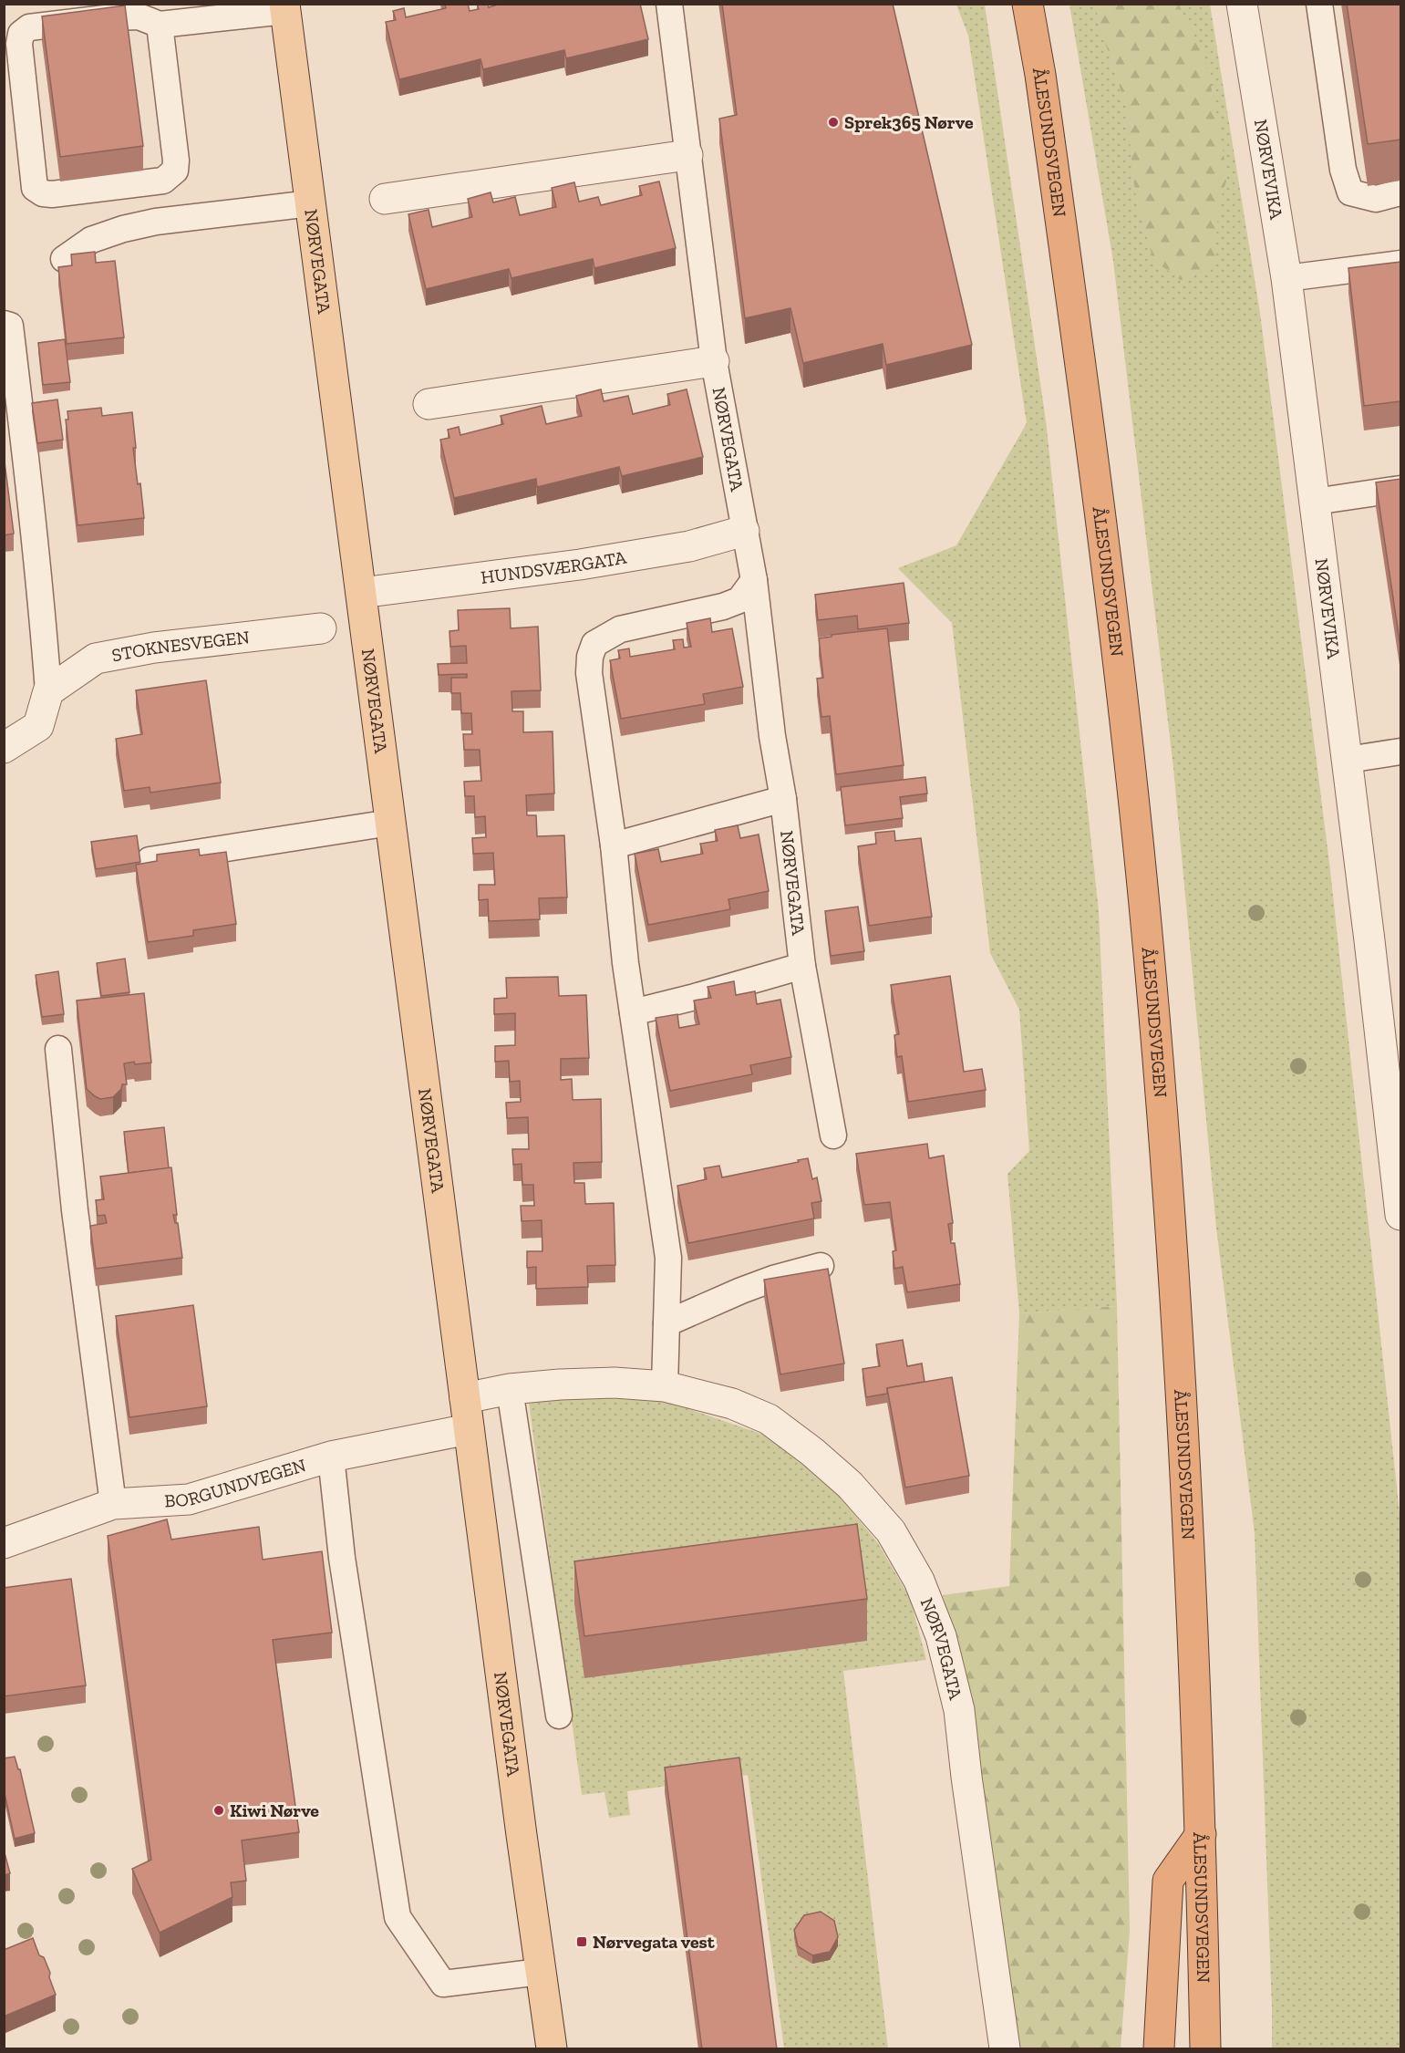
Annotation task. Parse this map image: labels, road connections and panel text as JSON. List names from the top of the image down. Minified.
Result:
{"streets":{"highway":["ÅLESUNDSVEGEN"],"main road":["NØRVEGATA"],"street":["NØRVEVIKA","HUNDSVÆRGATA","STOKNESVEGEN","BORGUNDVEGEN"]},"crossings":[["NØRVEGATA","HUNDSVÆRGATA"],["NØRVEGATA","BORGUNDVEGEN"]],"places":{"other":["Sprek365 Nørve","Kiwi Nørve"],"transit":["Nørvegata vest"]}}
